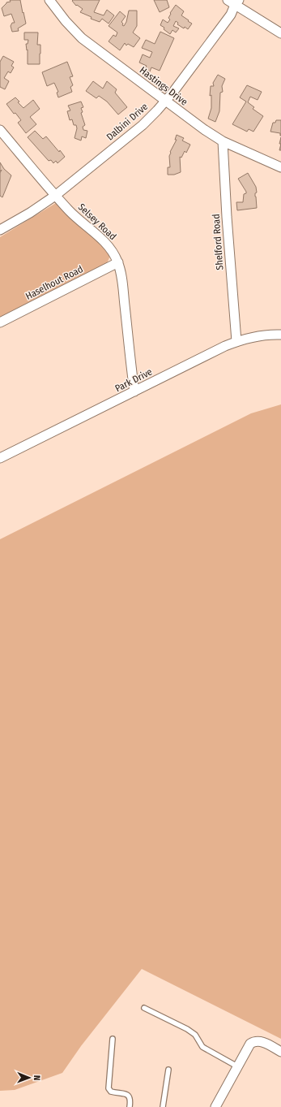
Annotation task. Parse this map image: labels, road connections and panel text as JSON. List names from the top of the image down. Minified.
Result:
{"streets":{"street":["Hastings Drive","Dalbini Drive","Selsey Road","Shelford Road","Haselhout Road","Park Drive"]},"crossings":[["Hastings Drive","Dalbini Drive"],["Hastings Drive","Shelford Road"],["Dalbini Drive","Selsey Road"],["Selsey Road","Haselhout Road"],["Selsey Road","Park Drive"],["Shelford Road","Park Drive"]],"north":"right"}
